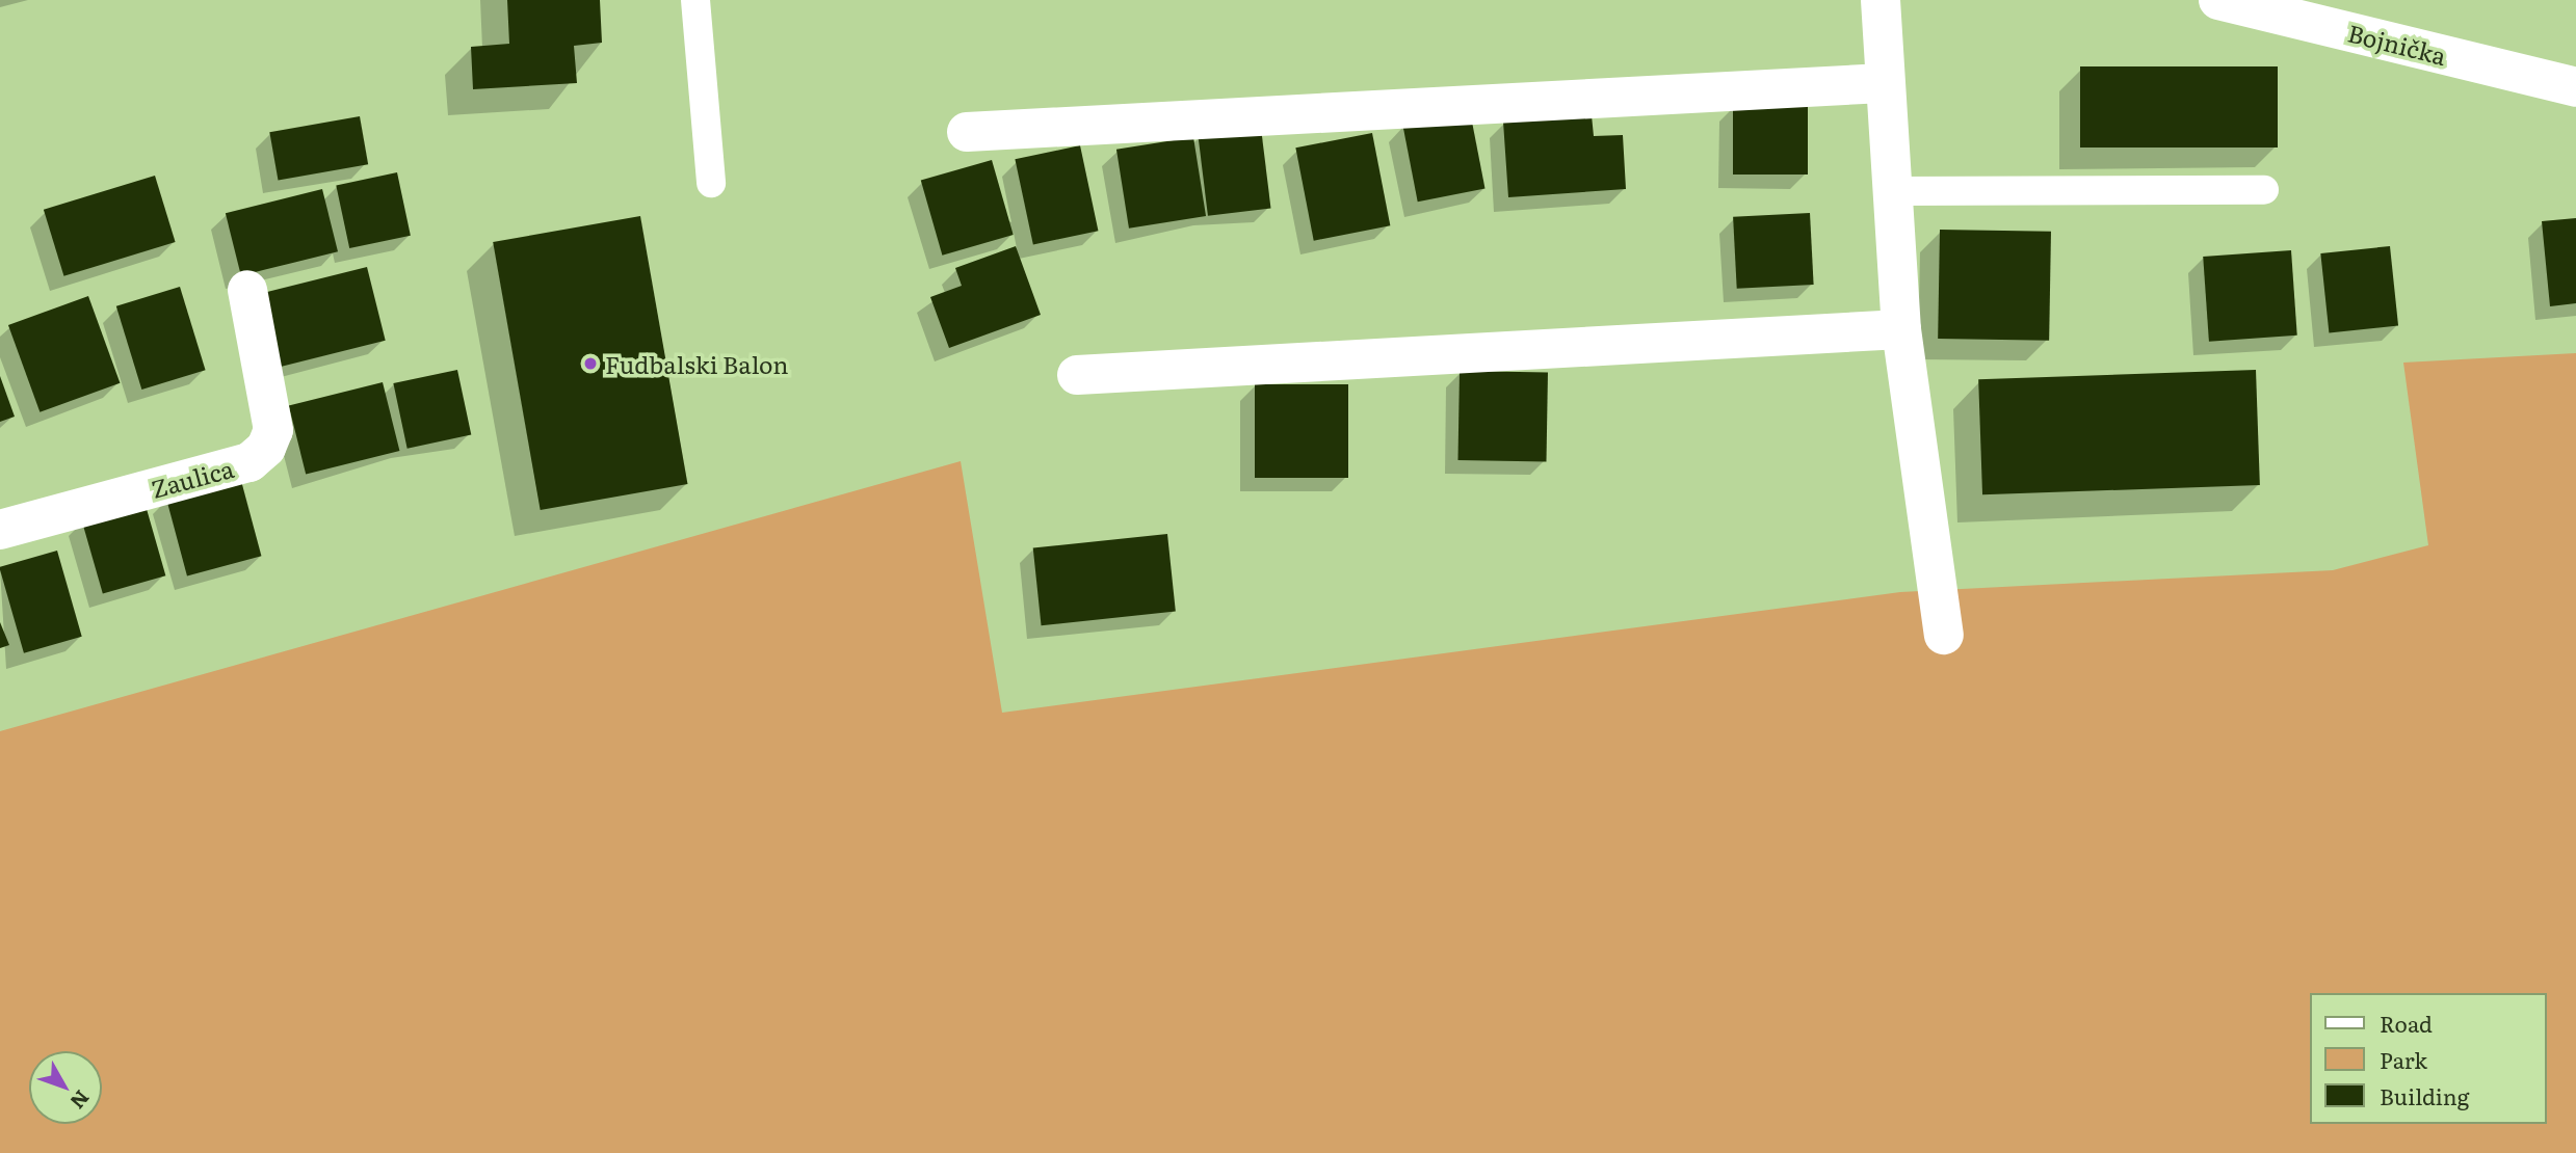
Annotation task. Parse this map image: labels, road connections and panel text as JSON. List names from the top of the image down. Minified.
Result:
{"streets":{"street":["Bojnička","Zaulica"]},"places":["Fudbalski Balon"],"legend":["Road","Park","Building"],"north":"bottom right"}
